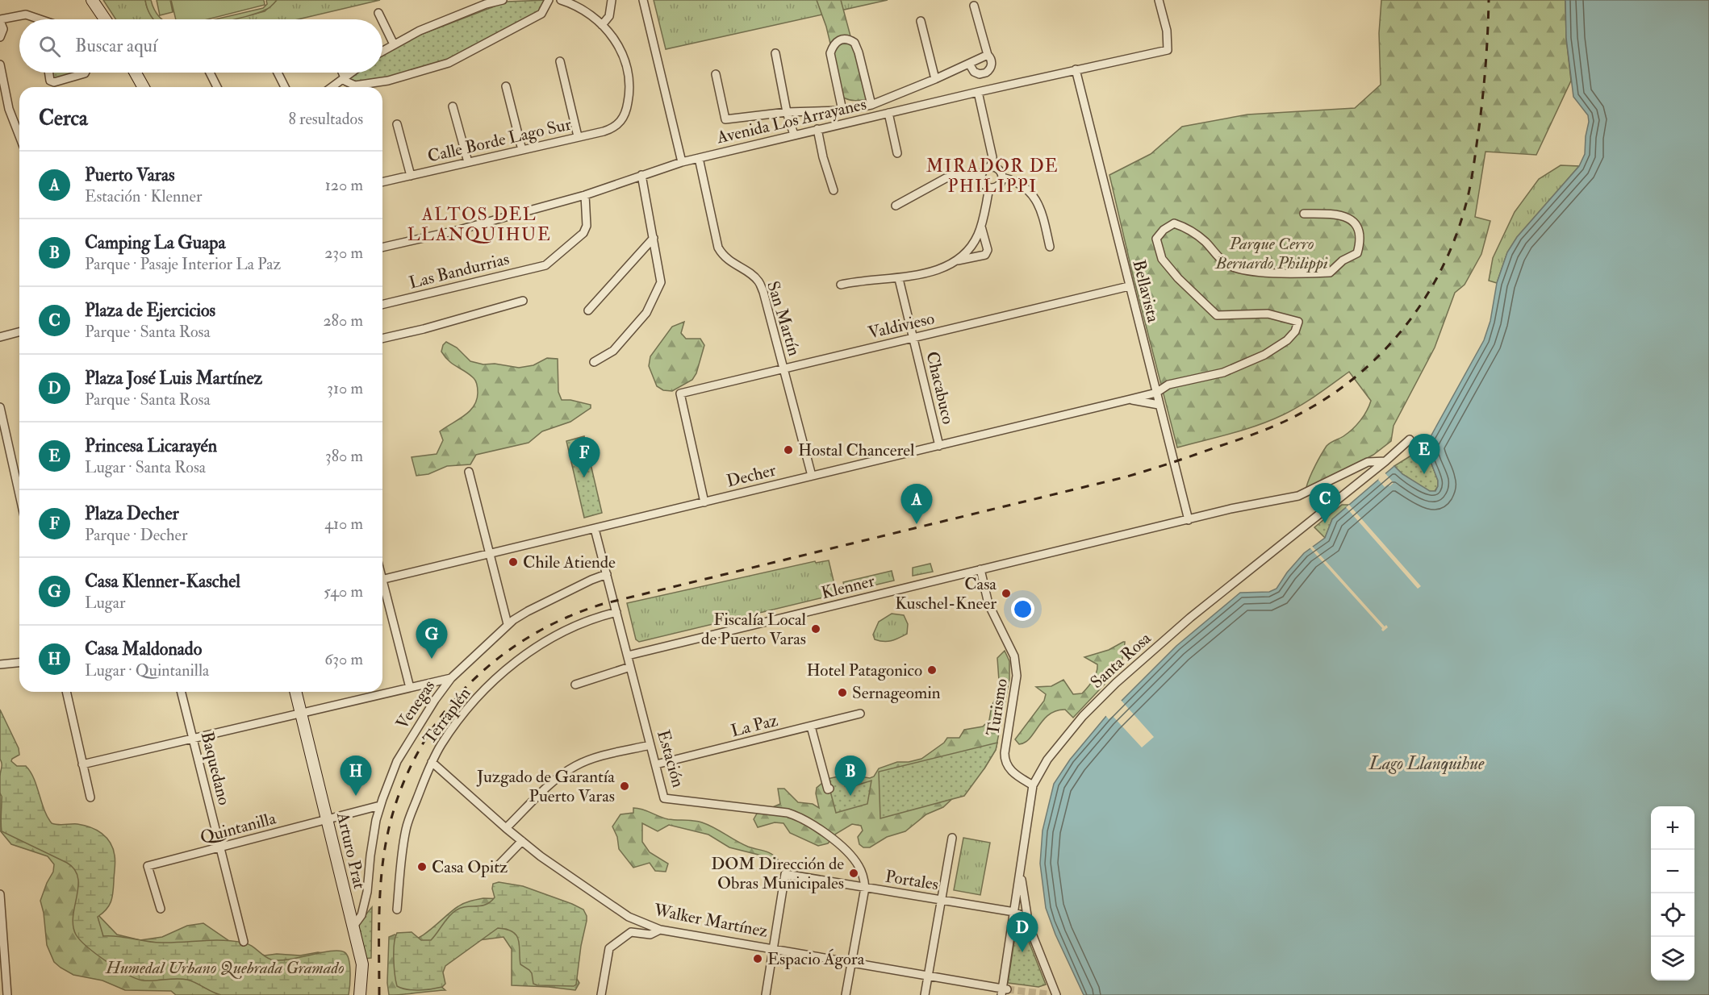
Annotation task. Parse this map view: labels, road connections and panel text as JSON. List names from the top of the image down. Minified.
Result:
{"streets":{"street":["Avenida Los Arrayanes","Calle Borde Lago Sur","Las Bandurrias","Bellavista","San Martín","Valdivieso","Chacabuco","Decher","Klenner","Santa Rosa","Venegas","Turismo","Terraplén","La Paz","Estación","Baquedano","Quintanilla","Arturo Prat","Portales","Walker Martínez"]},"crossings":[["Avenida Los Arrayanes","Las Bandurrias"],["Avenida Los Arrayanes","Bellavista"],["Avenida Los Arrayanes","San Martín"],["Bellavista","Valdivieso"],["Bellavista","Decher"],["Bellavista","Klenner"],["San Martín","Valdivieso"],["San Martín","Decher"],["Valdivieso","Chacabuco"],["Valdivieso","Decher"],["Chacabuco","Decher"],["Decher","Estación"],["Klenner","Santa Rosa"],["Klenner","Turismo"],["Klenner","Estación"],["Santa Rosa","Turismo"],["Santa Rosa","Portales"],["Santa Rosa","Walker Martínez"],["Venegas","Estación"],["Venegas","Quintanilla"],["Venegas","Arturo Prat"],["Terraplén","Estación"],["Terraplén","Walker Martínez"],["La Paz","Estación"],["Estación","Portales"],["Baquedano","Quintanilla"],["Quintanilla","Arturo Prat"],["Portales","Walker Martínez"]],"districts":["MIRADOR DE PHILIPPI","ALTOS DEL LLANQUIHUE"],"water":["Lago Llanquihue"],"parks":["Parque Cerro Bernardo Philippi","Humedal Urbano Quebrada Gramado"],"places":["Hostal Chancerel","Chile Atiende","Casa Kuschel-Kneer","Fiscalía Local de Puerto Varas","Hotel Patagonico","Sernageomin","Juzgado de Garantía Puerto Varas","Casa Opitz","DOM Dirección de Obras Municipales","Espacio Ágora"],"page":{"search":"Buscar aquí","heading":["Cerca","8 resultados"],"list":[{"mark":"A","name":"Puerto Varas","note":"Estación · Klenner","value":"120 m"},{"mark":"B","name":"Camping La Guapa","note":"Parque · Pasaje Interior La Paz","value":"230 m"},{"mark":"C","name":"Plaza de Ejercicios","note":"Parque · Santa Rosa","value":"280 m"},{"mark":"D","name":"Plaza José Luis Martínez","note":"Parque · Santa Rosa","value":"310 m"},{"mark":"E","name":"Princesa Licarayén","note":"Lugar · Santa Rosa","value":"380 m"},{"mark":"F","name":"Plaza Decher","note":"Parque · Decher","value":"410 m"},{"mark":"G","name":"Casa Klenner-Kaschel","note":"Lugar","value":"540 m"},{"mark":"H","name":"Casa Maldonado","note":"Lugar · Quintanilla","value":"630 m"}],"pins":["E","F","C","A","G","B","H","D"],"map_buttons":["+","−"]}}
